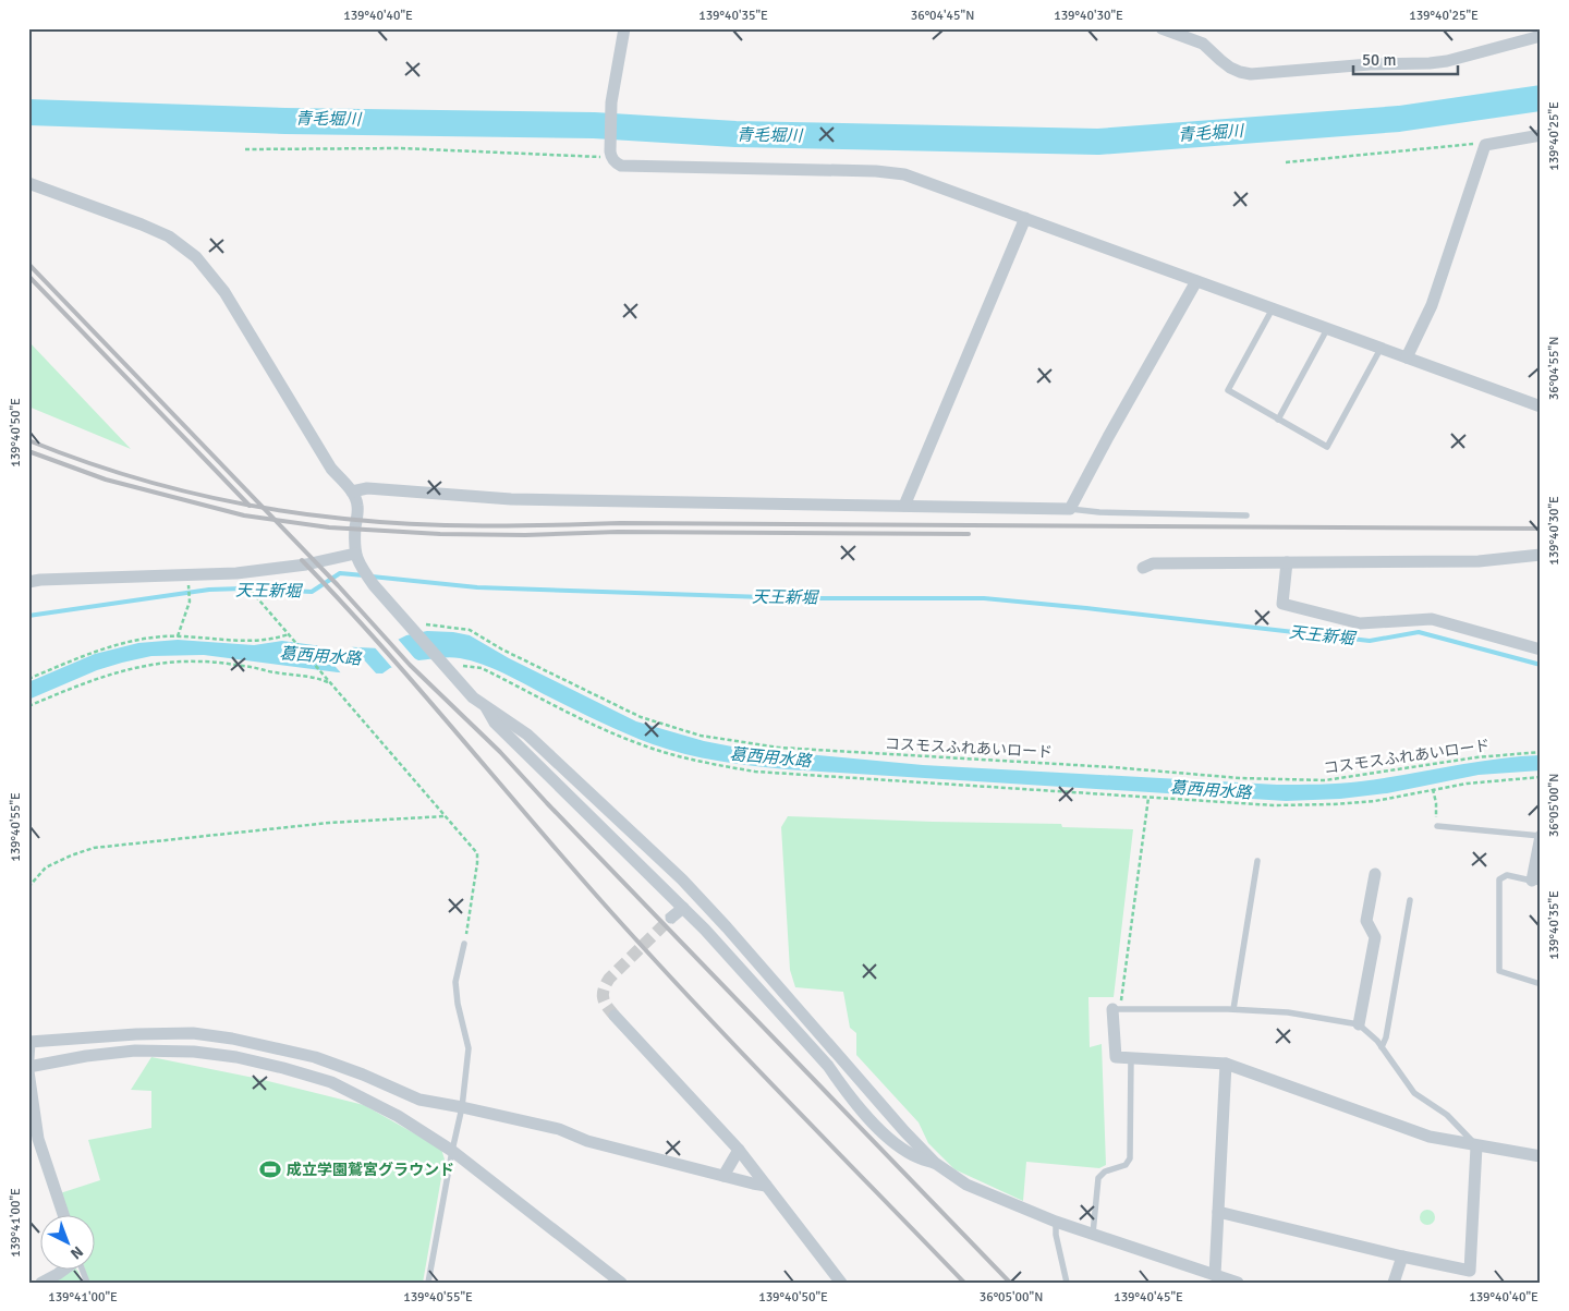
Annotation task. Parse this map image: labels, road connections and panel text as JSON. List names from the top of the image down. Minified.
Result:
{"streets":{"path":["コスモスふれあいロード"]},"water":["青毛堀川","天王新堀","葛西用水路"],"places":{"sports":["成立学園鷲宮グラウンド"]},"scale_bar":"50 m","north":"bottom right","coordinates":["139°40'40\"E","139°40'35\"E","36°04'45\"N","139°40'30\"E","139°40'25\"E","36°04'55\"N","139°40'50\"E","36°05'00\"N","139°40'55\"E","139°41'00\"E","139°40'45\"E"]}
